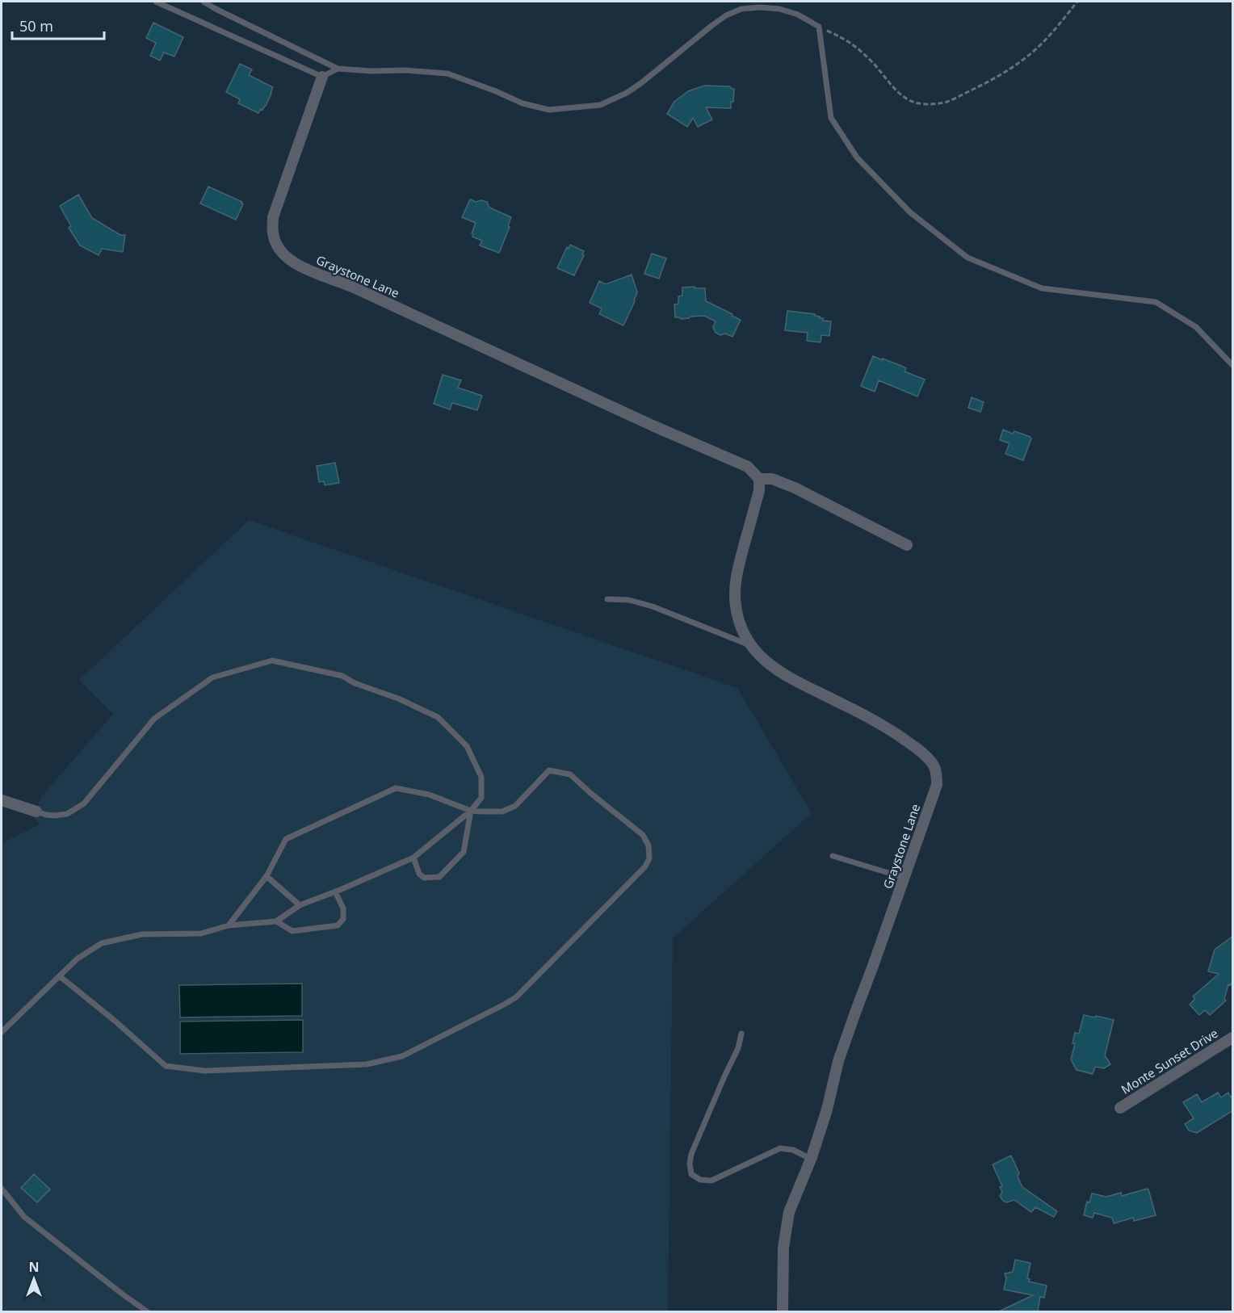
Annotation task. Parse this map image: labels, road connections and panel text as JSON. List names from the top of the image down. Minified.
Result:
{"streets":{"street":["Graystone Lane","Monte Sunset Drive"]},"scale_bar":"50 m","north":"top"}
